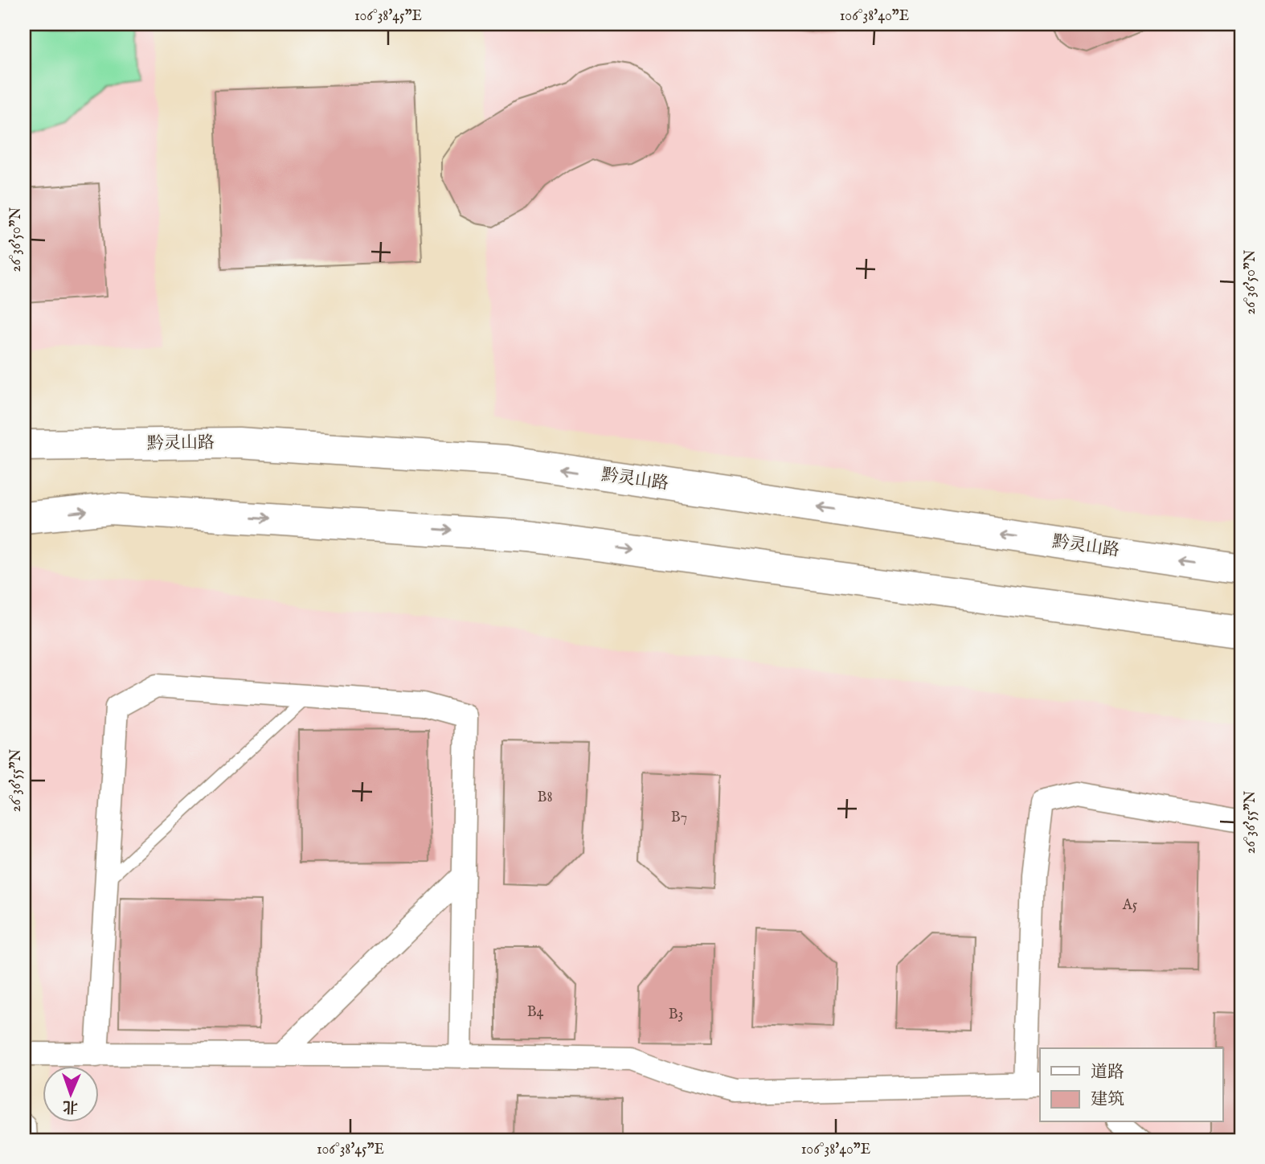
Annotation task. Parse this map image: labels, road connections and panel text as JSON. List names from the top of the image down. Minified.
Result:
{"streets":{"main road":["黔灵山路"]},"house_numbers":["B8","B7","A5","B4","B3"],"legend":["道路","建筑"],"north":"bottom","coordinates":["106°38'45\"E","106°38'40\"E","26°36'50\"N","26°36'55\"N"]}
